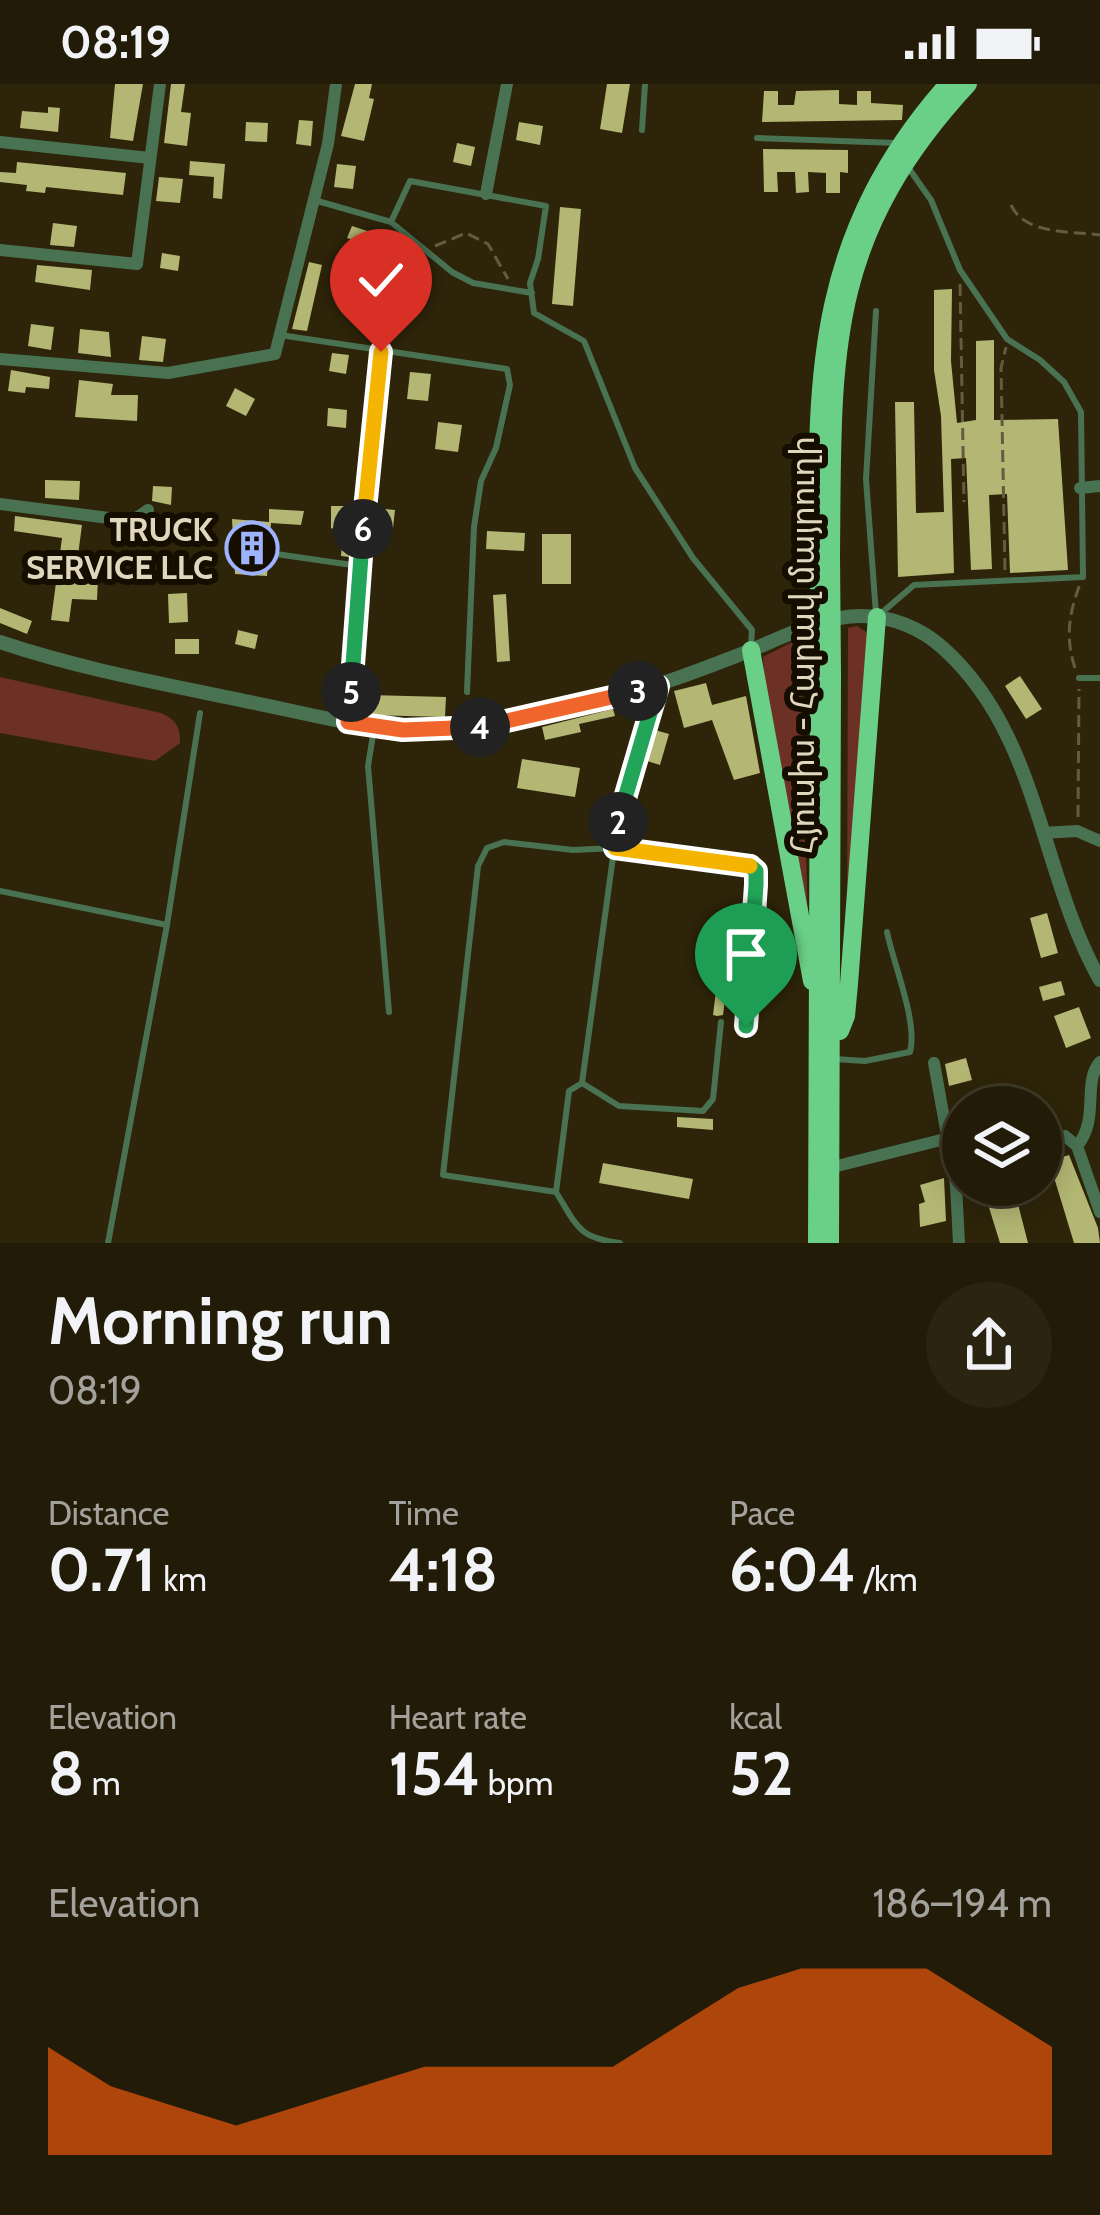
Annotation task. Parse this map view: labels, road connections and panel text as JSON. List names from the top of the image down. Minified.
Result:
{"streets":{"highway":["Հյուսիս - Հարավ մայրուղի"]},"places":{"building":["TRUCK SERVICE LLC"]},"page":{"status":"08:19","pins":["6","3","5","4","2"],"heading":["Morning run","08:19"],"stats":[["Distance","0.71 km"],["Time","4:18"],["Pace","6:04 /km"],["Elevation","8 m"],["Heart rate","154 bpm"],["kcal","52"]],"chart":["Elevation","186–194 m"]}}
